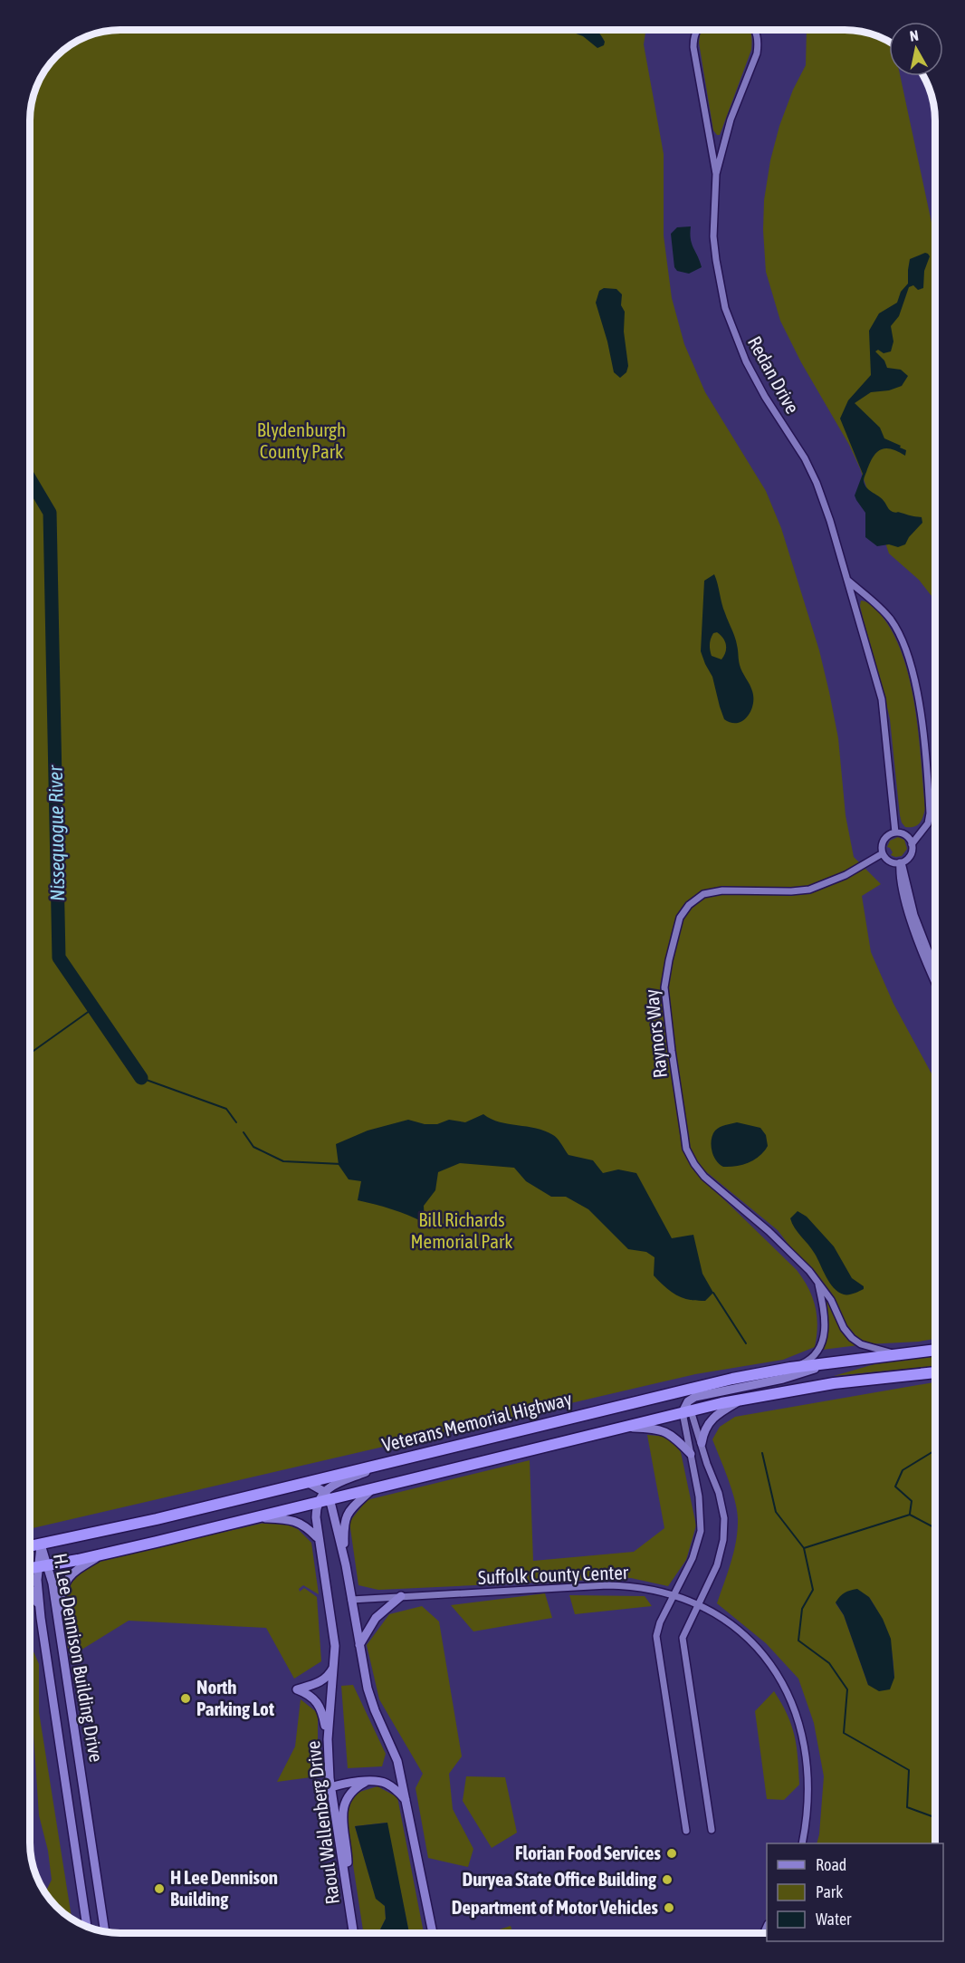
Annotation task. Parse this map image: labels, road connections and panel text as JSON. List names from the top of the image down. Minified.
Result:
{"streets":{"highway":["Veterans Memorial Highway"],"street":["Redan Drive","Raynors Way","Suffolk County Center","H. Lee Dennison Building Drive","Raoul Wallenberg Drive"]},"crossings":[["Redan Drive","Raynors Way"],["Raynors Way","Veterans Memorial Highway"],["Veterans Memorial Highway","H. Lee Dennison Building Drive"],["Veterans Memorial Highway","Raoul Wallenberg Drive"]],"water":["Nissequogue River"],"parks":["Blydenburgh County Park","Bill Richards Memorial Park"],"places":["North Parking Lot","Florian Food Services","Duryea State Office Building","H Lee Dennison Building","Department of Motor Vehicles"],"legend":["Road","Park","Water"],"north":"top"}
